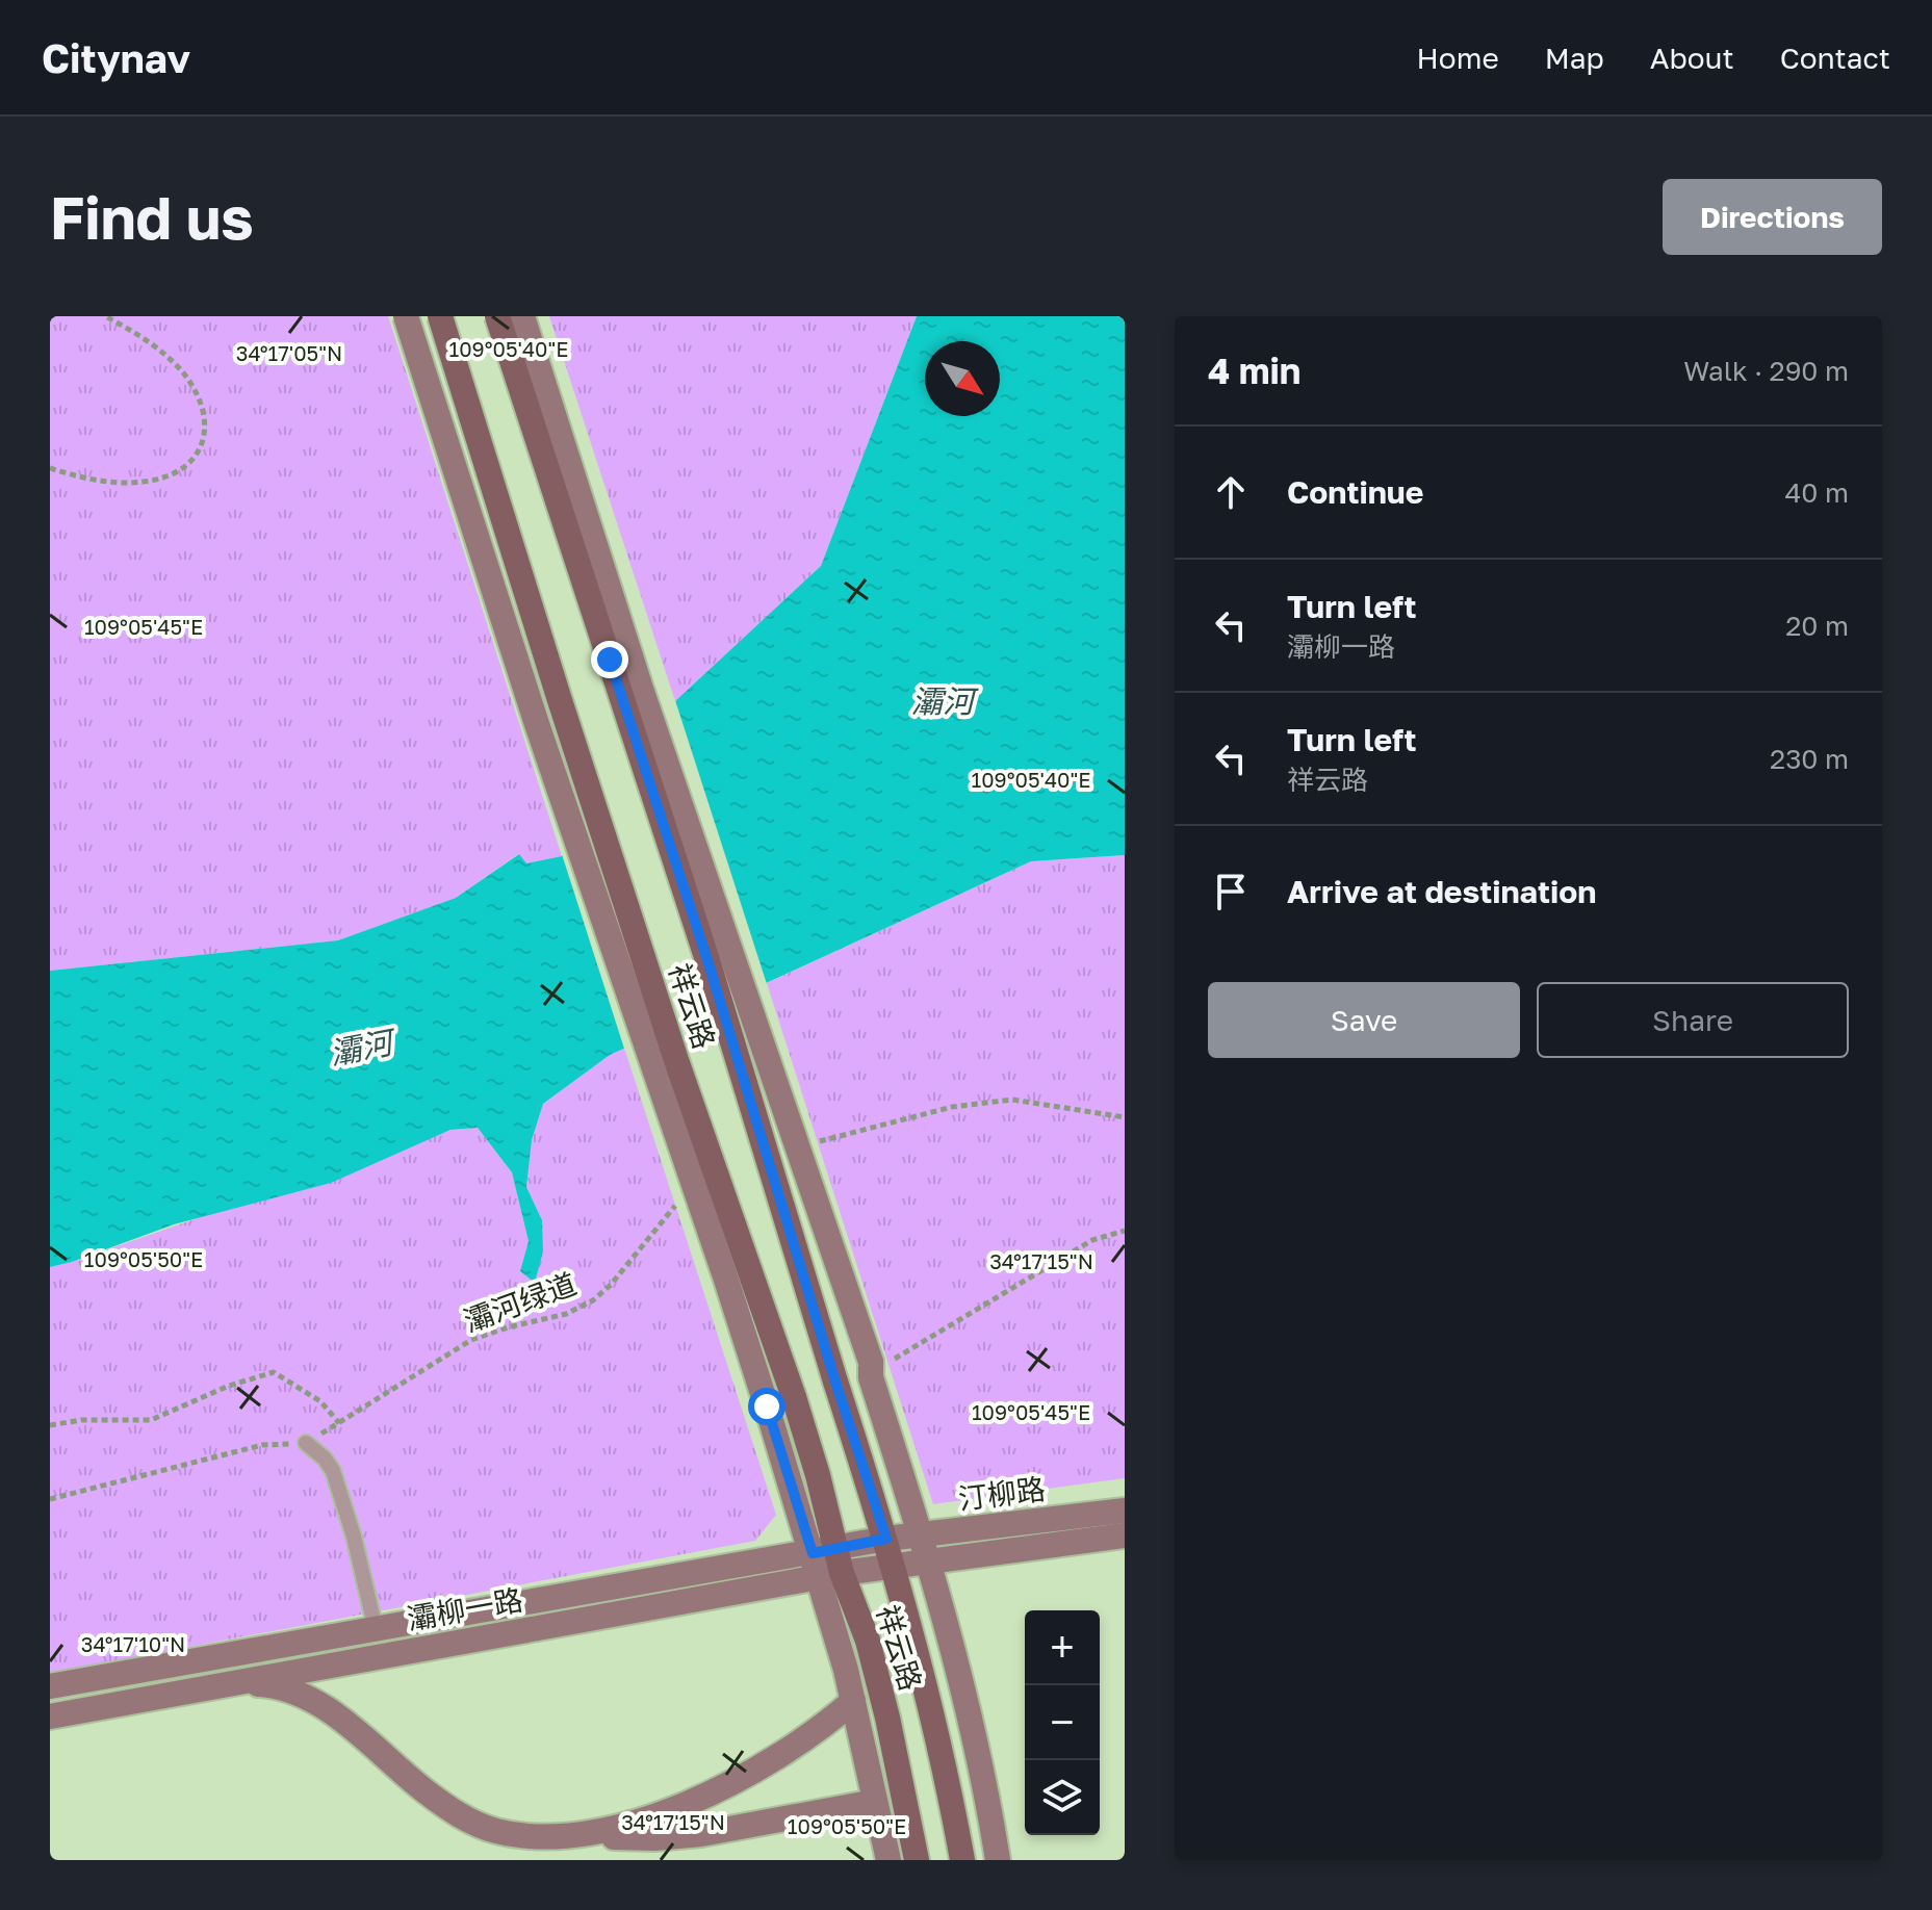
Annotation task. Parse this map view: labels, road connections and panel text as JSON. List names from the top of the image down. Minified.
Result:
{"streets":{"main road":["祥云路"],"street":["汀柳路","灞柳一路"],"path":["灞河绿道"]},"crossings":[["祥云路","汀柳路"],["祥云路","灞柳一路"],["汀柳路","灞柳一路"]],"water":["灞河"],"north":"bottom right","page":{"header":"Citynav","nav":["Home","Map","About","Contact"],"buttons":["Directions",["Save","Share"]],"title":"Find us","heading":["4 min","Walk · 290 m"],"list":[["Continue","40 m"],["Turn left","灞柳一路","20 m"],["Turn left","祥云路","230 m"],"Arrive at destination"],"map_buttons":["+","−"]},"coordinates":["109°05'40\"E","34°17'05\"N","109°05'45\"E","109°05'50\"E","34°17'15\"N","34°17'10\"N"]}
